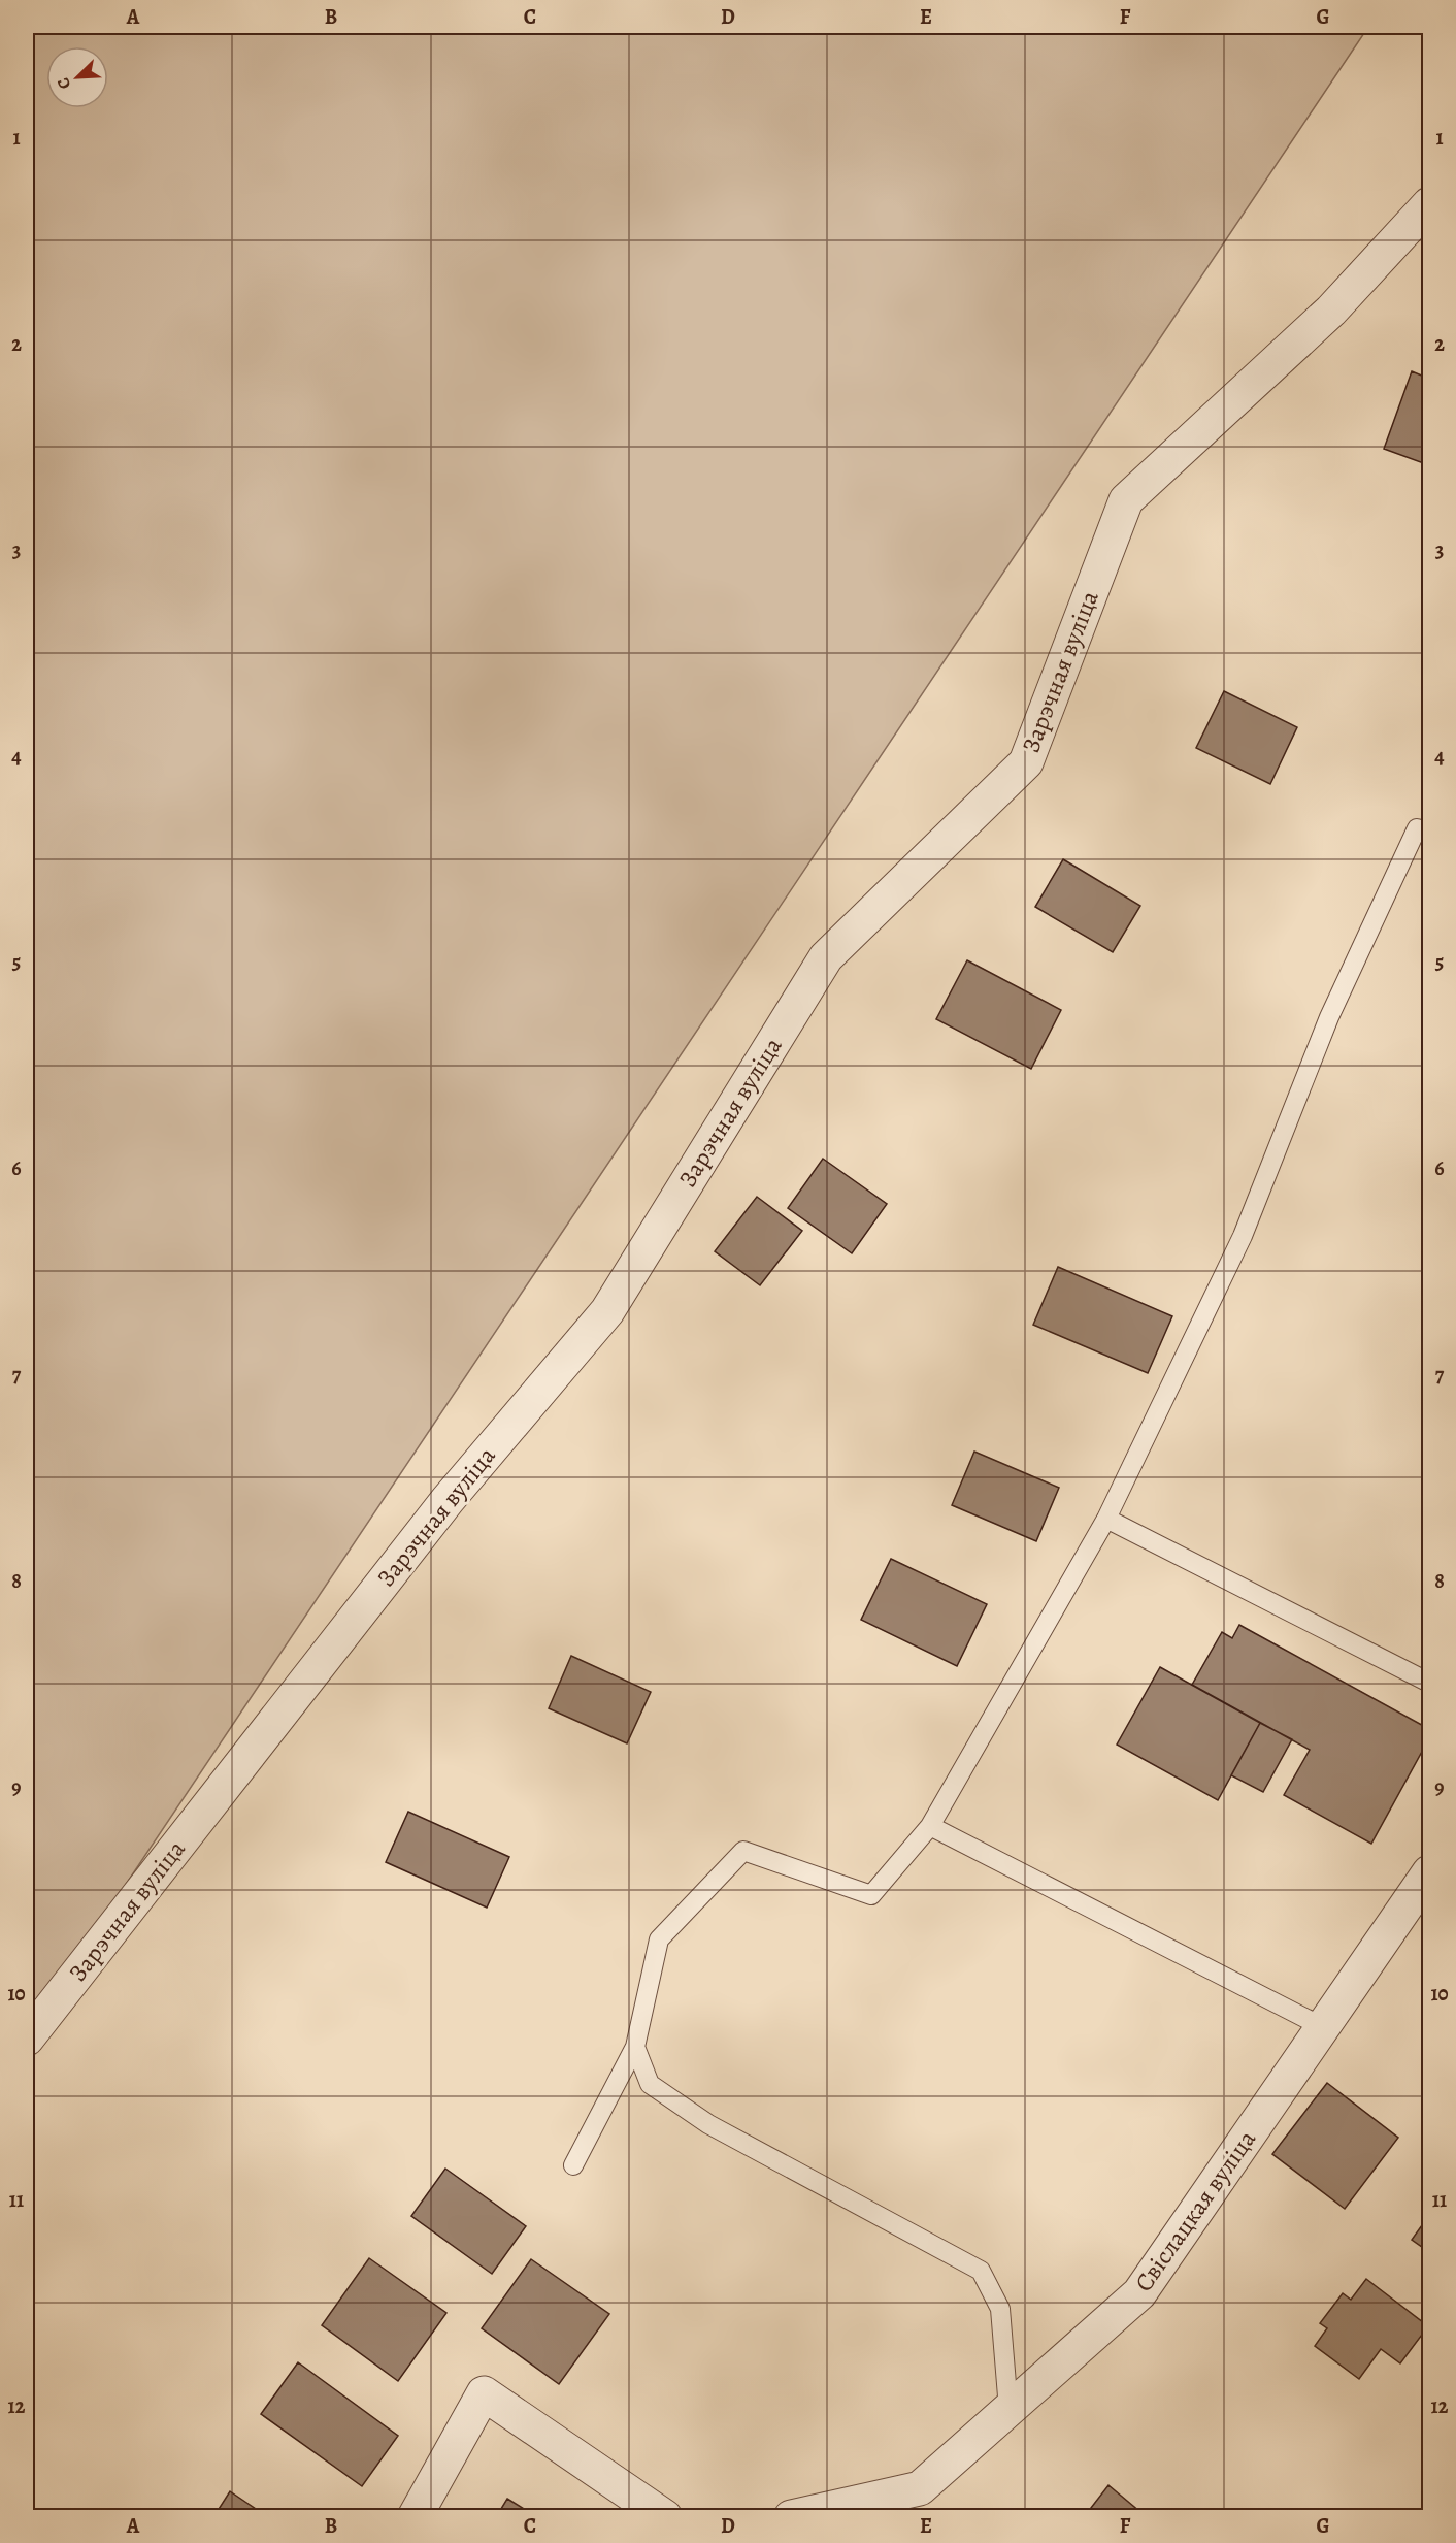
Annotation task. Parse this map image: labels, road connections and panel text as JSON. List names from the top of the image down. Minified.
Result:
{"streets":{"street":["Зарэчная вуліца","Свіслацкая вуліца"]},"north":"bottom left","grid":{"columns":["A","B","C","D","E","F","G"],"rows":["1","2","3","4","5","6","7","8","9","10","11","12"]}}
